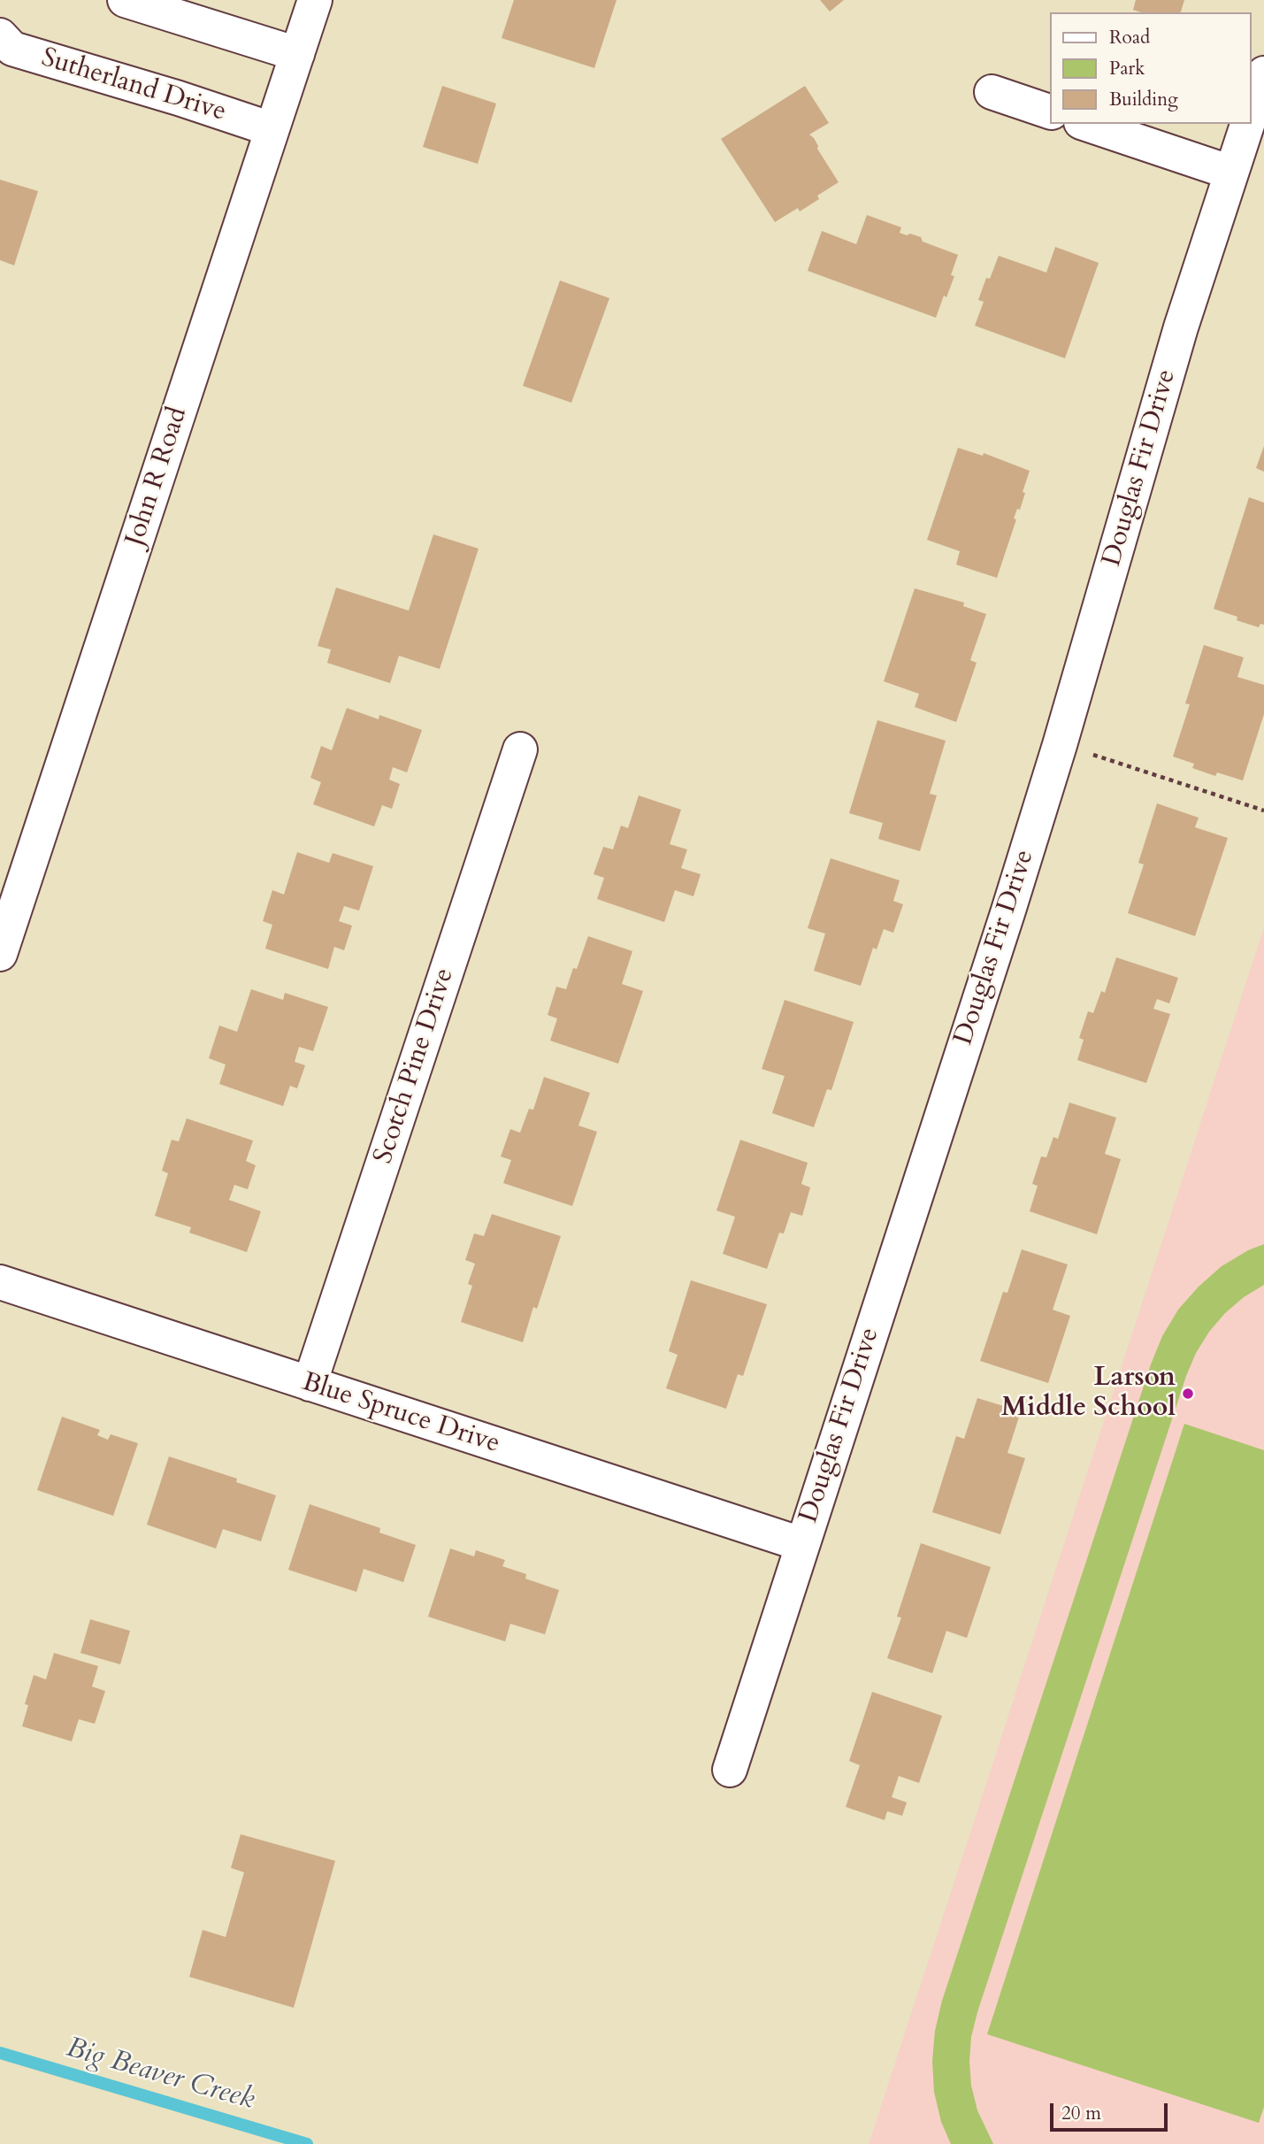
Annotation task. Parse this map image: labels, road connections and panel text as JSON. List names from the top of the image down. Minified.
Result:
{"streets":{"street":["Sutherland Drive","Douglas Fir Drive","John R Road","Scotch Pine Drive","Blue Spruce Drive"]},"crossings":[["Sutherland Drive","John R Road"],["Douglas Fir Drive","Blue Spruce Drive"],["Scotch Pine Drive","Blue Spruce Drive"]],"water":["Big Beaver Creek"],"places":["Larson Middle School"],"legend":["Road","Park","Building"],"scale_bar":"20 m"}
